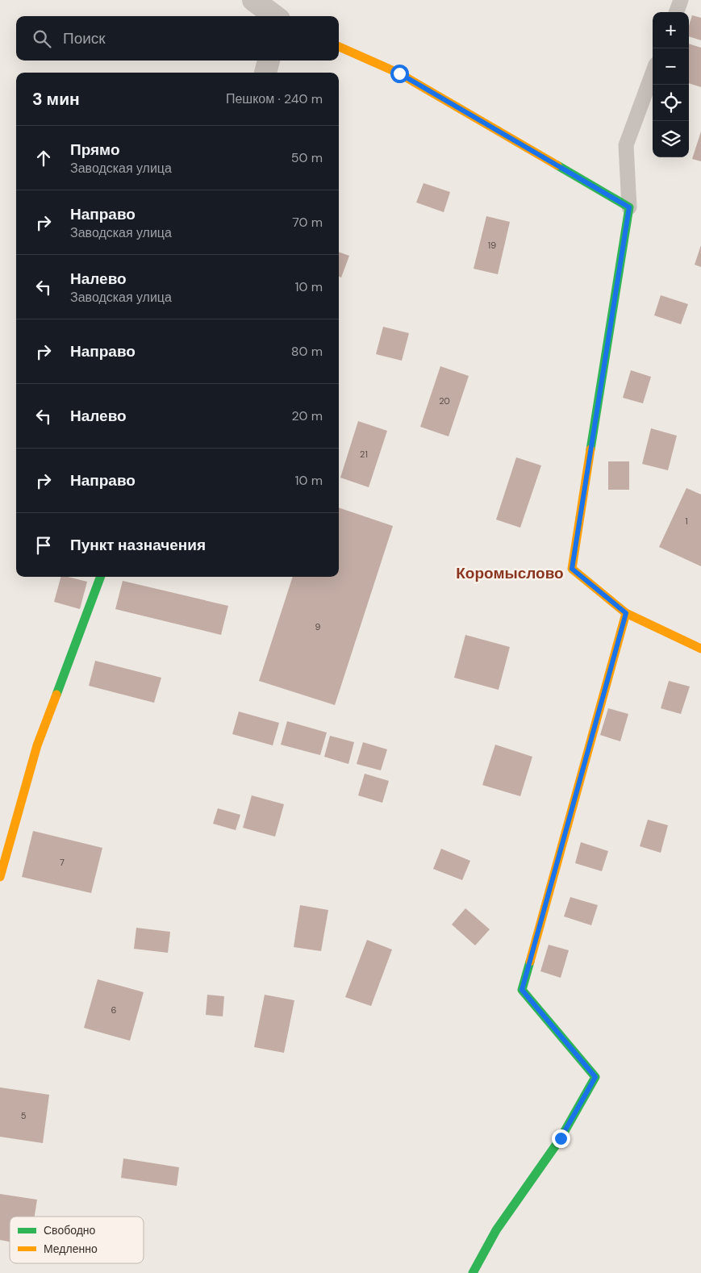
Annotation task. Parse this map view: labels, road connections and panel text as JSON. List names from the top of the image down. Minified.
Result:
{"districts":["Коромыслово"],"house_numbers":["19","20","21","1","9","7","6","5"],"legend":["Свободно","Медленно"],"page":{"map_buttons":["+","−"],"search":"Поиск","heading":["3 мин","Пешком · 240 m"],"list":[["Прямо","Заводская улица","50 m"],["Направо","Заводская улица","70 m"],["Налево","Заводская улица","10 m"],["Направо","80 m"],["Налево","20 m"],["Направо","10 m"],"Пункт назначения"]}}
